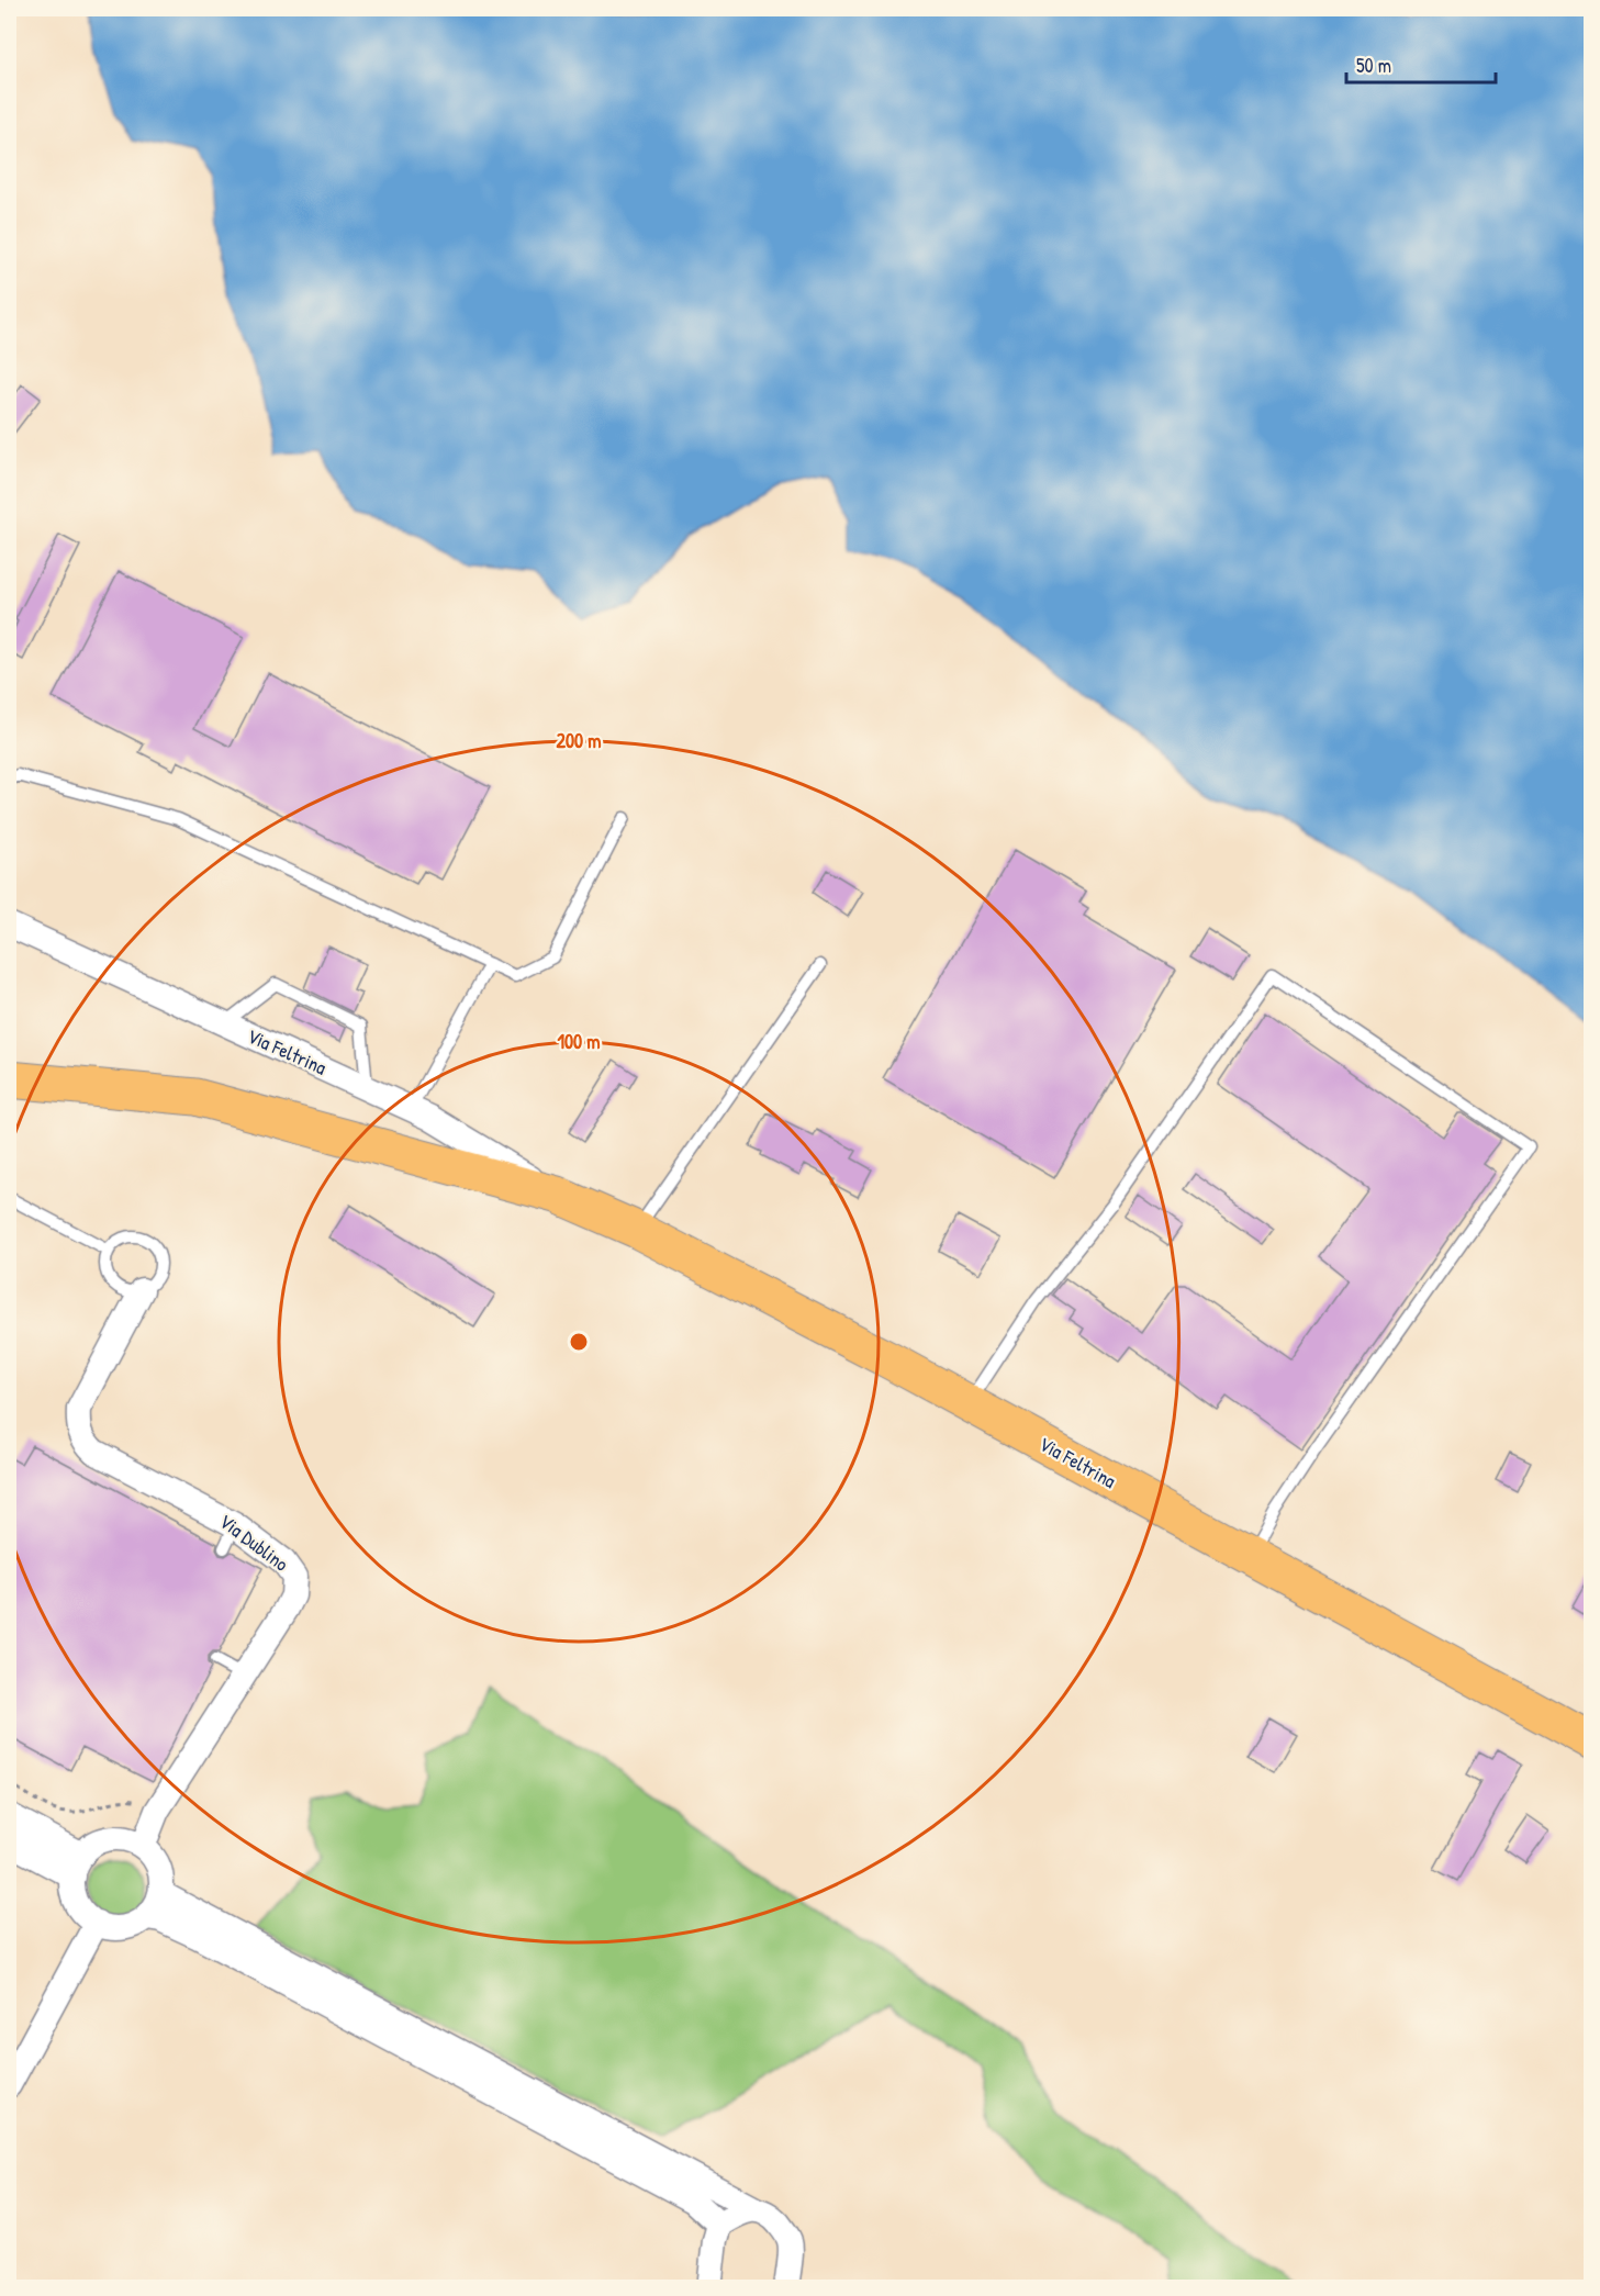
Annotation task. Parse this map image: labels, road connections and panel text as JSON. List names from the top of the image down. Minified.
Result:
{"streets":{"main road":["Via Feltrina"],"street":["Via Dublino"]},"scale_bar":"50 m","rings":["200 m","100 m"]}
